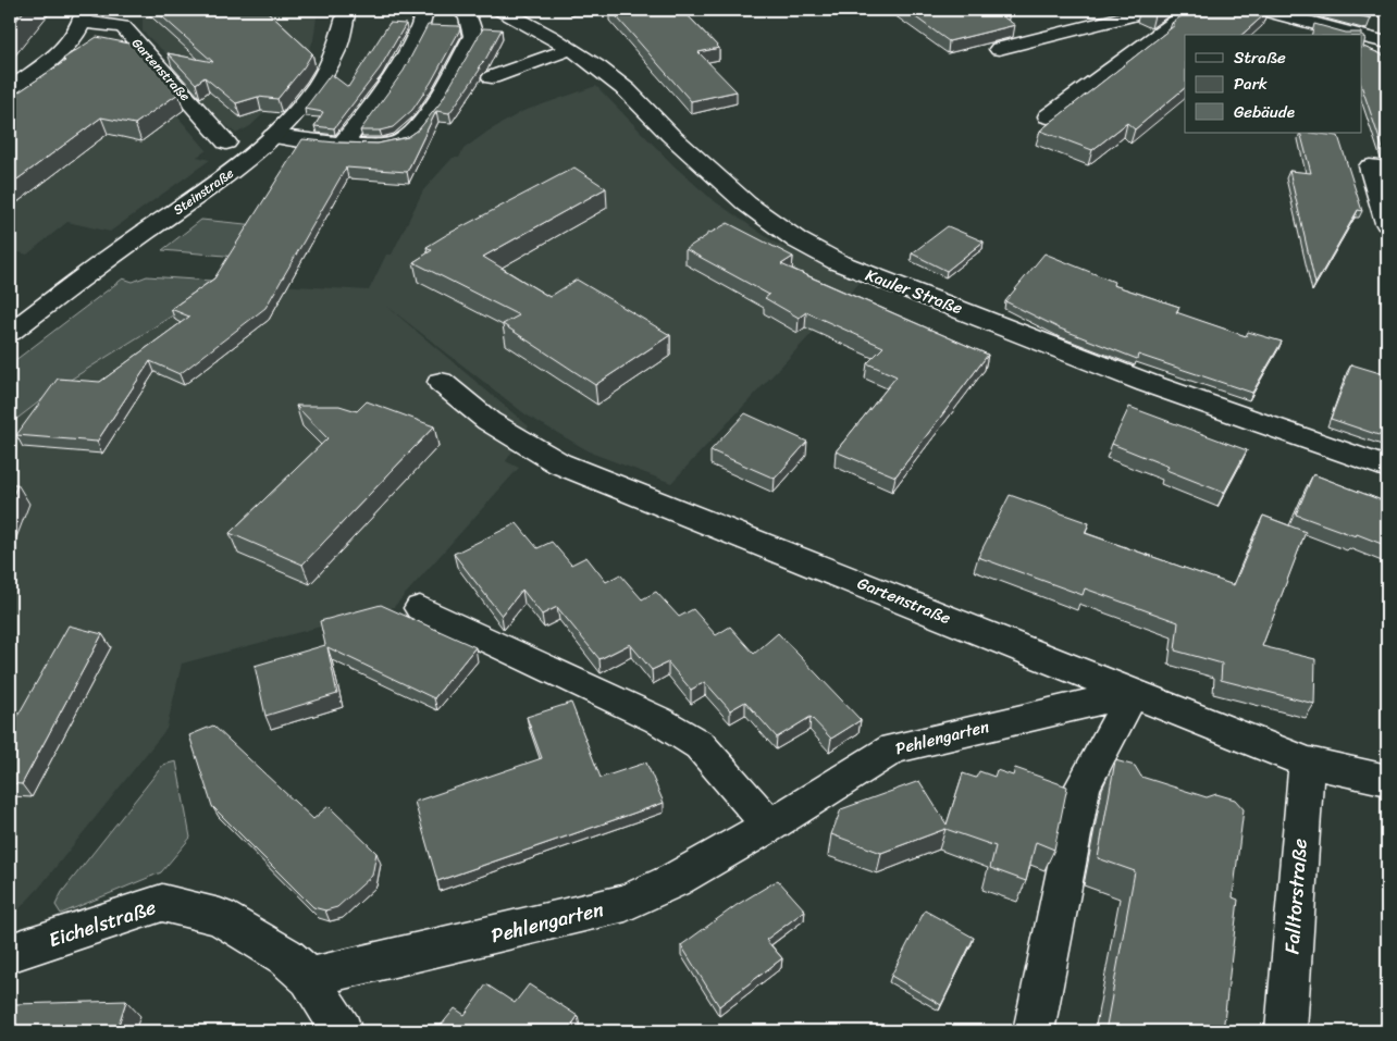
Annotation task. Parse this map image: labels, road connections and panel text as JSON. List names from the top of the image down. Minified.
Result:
{"streets":{"street":["Gartenstraße","Steinstraße","Kauler Straße","Pehlengarten","Falltorstraße","Eichelstraße"]},"crossings":[["Gartenstraße","Pehlengarten"],["Gartenstraße","Falltorstraße"],["Pehlengarten","Eichelstraße"]],"legend":["Straße","Park","Gebäude"]}
